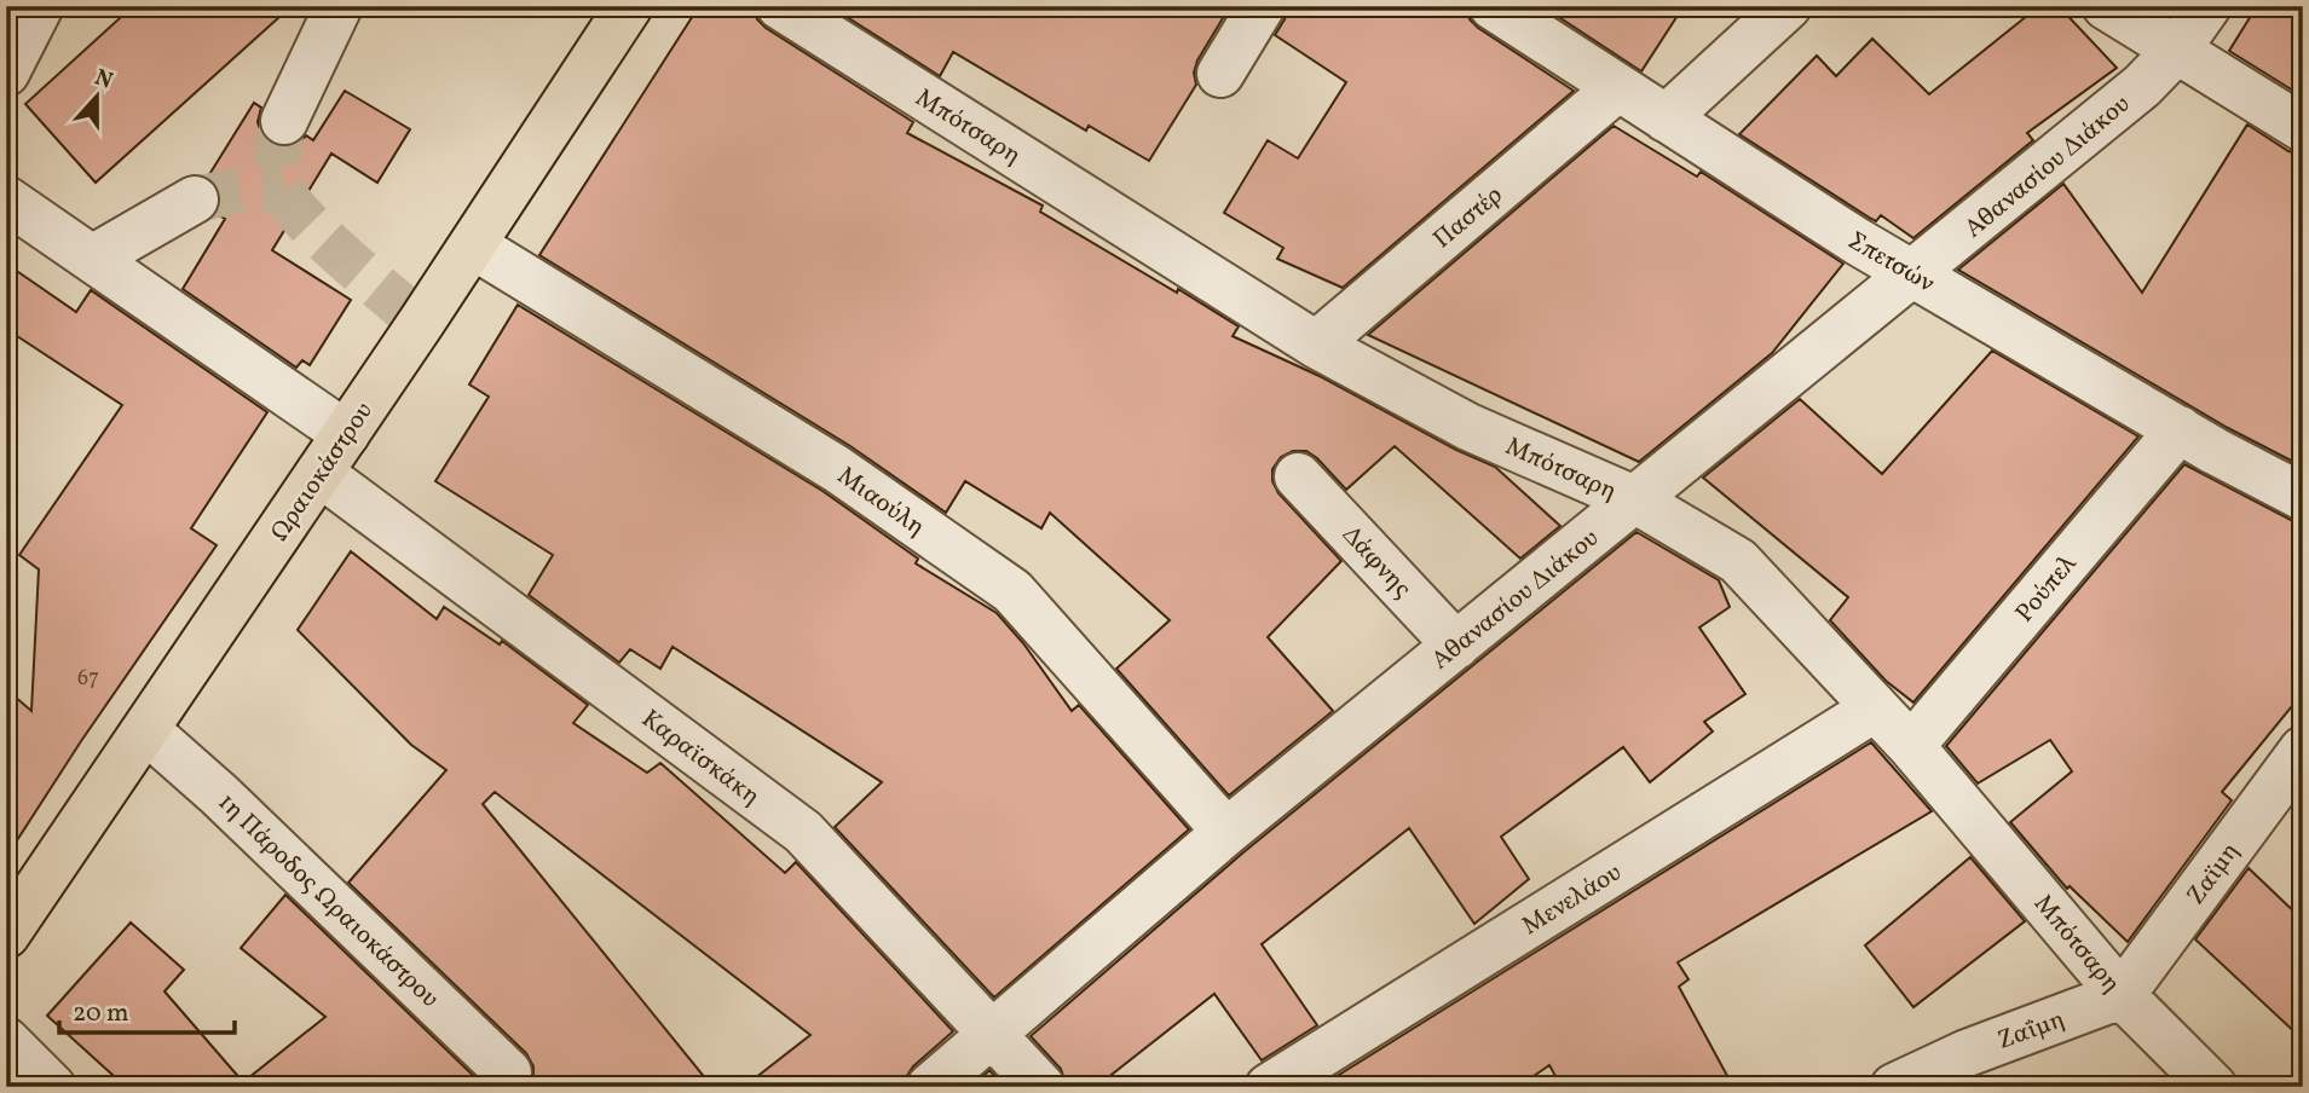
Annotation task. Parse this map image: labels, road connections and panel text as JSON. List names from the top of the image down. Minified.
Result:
{"streets":{"main road":["Ωραιοκάστρου"],"street":["Μπότσαρη","Αθανασίου Διάκου","Παστέρ","Σπετσών","Μιαούλη","Δάφνης","Ρούπελ","Καραϊσκάκη","Ζαϊμη","Μενελάου","1η Πάροδος Ωραιοκάστρου","Ζαΐμη"]},"crossings":[["Μπότσαρη","Αθανασίου Διάκου"],["Μπότσαρη","Παστέρ"],["Μπότσαρη","Ρούπελ"],["Μπότσαρη","Ζαϊμη"],["Μπότσαρη","Μενελάου"],["Μπότσαρη","Ζαΐμη"],["Αθανασίου Διάκου","Σπετσών"],["Αθανασίου Διάκου","Μιαούλη"],["Αθανασίου Διάκου","Δάφνης"],["Αθανασίου Διάκου","Καραϊσκάκη"],["Παστέρ","Σπετσών"],["Σπετσών","Ρούπελ"],["Ωραιοκάστρου","Μιαούλη"],["Ωραιοκάστρου","Καραϊσκάκη"],["Ωραιοκάστρου","1η Πάροδος Ωραιοκάστρου"],["Ζαϊμη","Ζαΐμη"]],"house_numbers":["67"],"scale_bar":"20 m","north":"top"}
